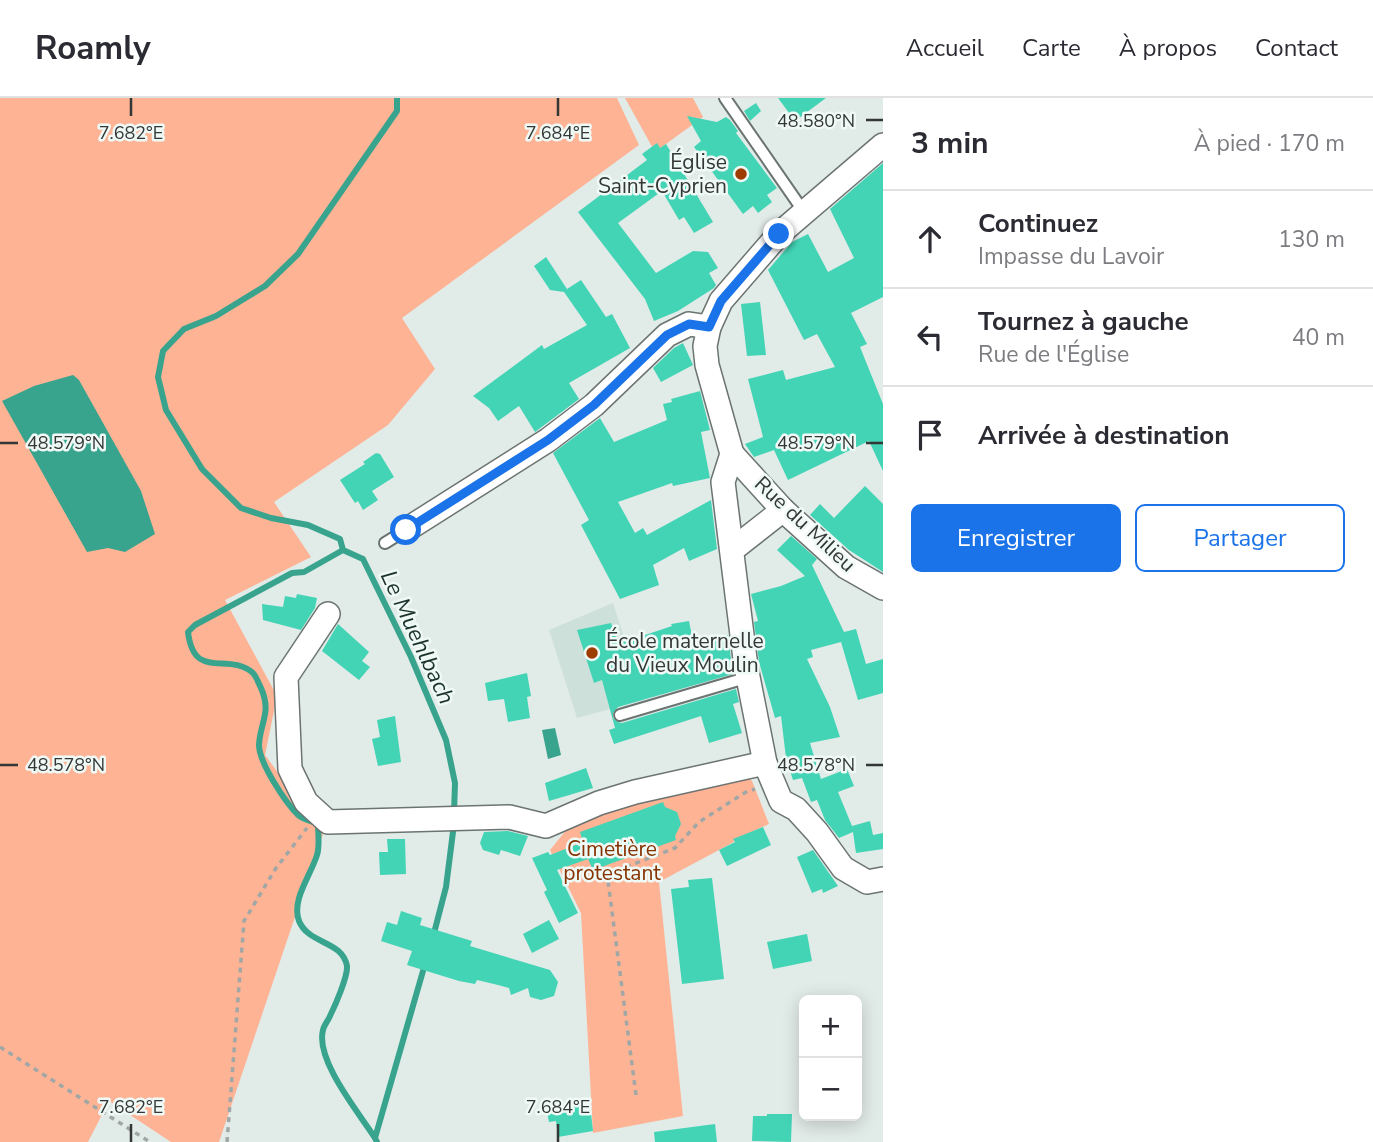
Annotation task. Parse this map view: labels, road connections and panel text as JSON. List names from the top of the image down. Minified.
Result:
{"streets":{"street":["Rue du Milieu"]},"water":["Le Muehlbach"],"parks":["Cimetière protestant"],"places":["Église Saint-Cyprien","École maternelle du Vieux Moulin"],"page":{"header":"Roamly","nav":["Accueil","Carte","À propos","Contact"],"heading":["3 min","À pied · 170 m"],"list":[["Continuez","Impasse du Lavoir","130 m"],["Tournez à gauche","Rue de l'Église","40 m"],"Arrivée à destination"],"buttons":["Enregistrer","Partager"],"map_buttons":["+","−"]},"coordinates":["48.580°N","7.682°E","7.684°E","48.579°N","48.578°N"]}
